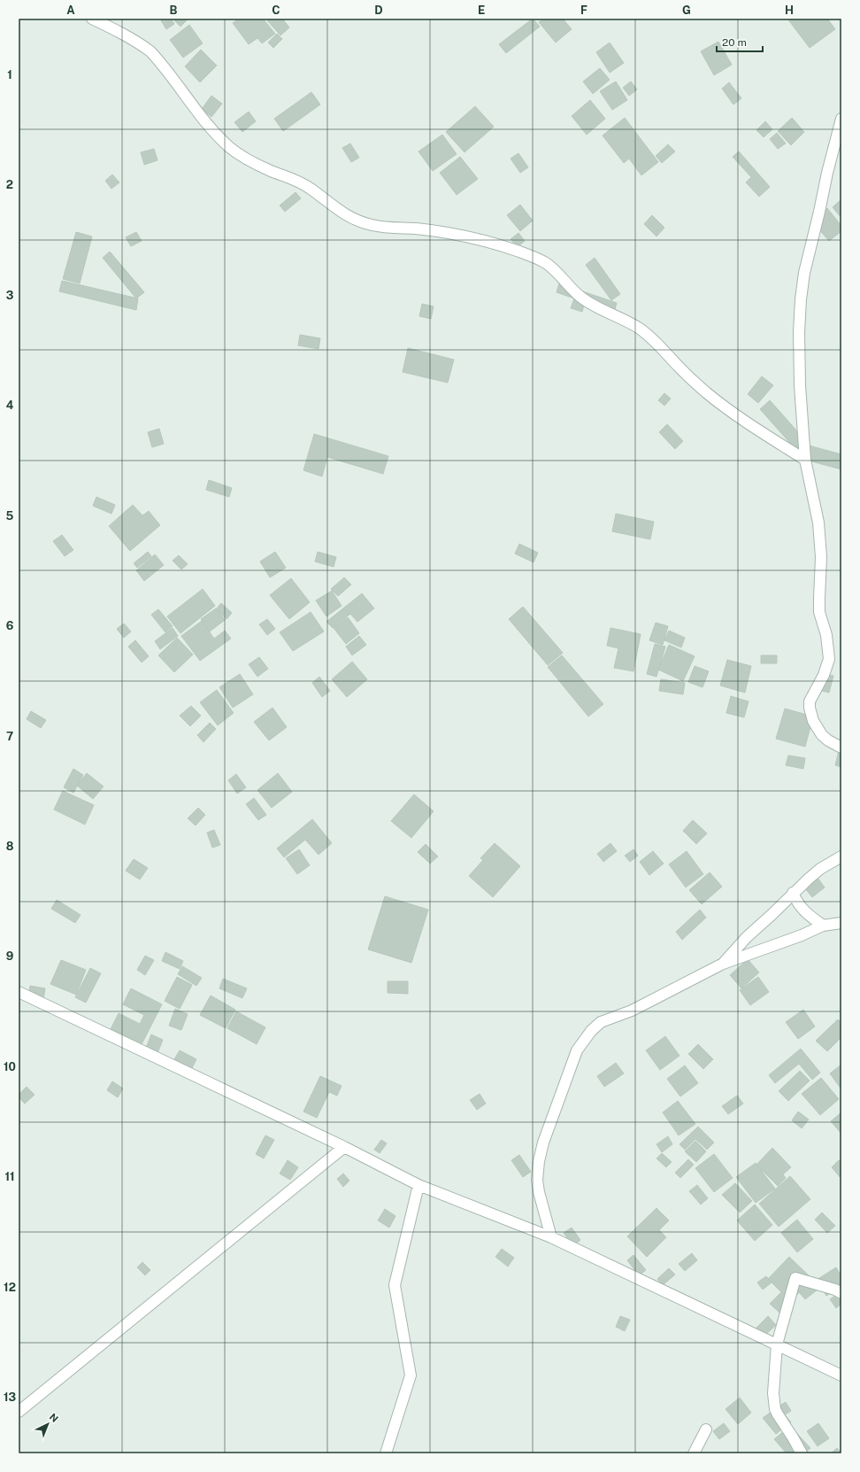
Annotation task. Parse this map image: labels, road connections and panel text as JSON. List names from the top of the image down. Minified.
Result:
{"scale_bar":"20 m","north":"top right","grid":{"columns":["A","B","C","D","E","F","G","H"],"rows":["1","2","3","4","5","6","7","8","9","10","11","12","13"]}}
